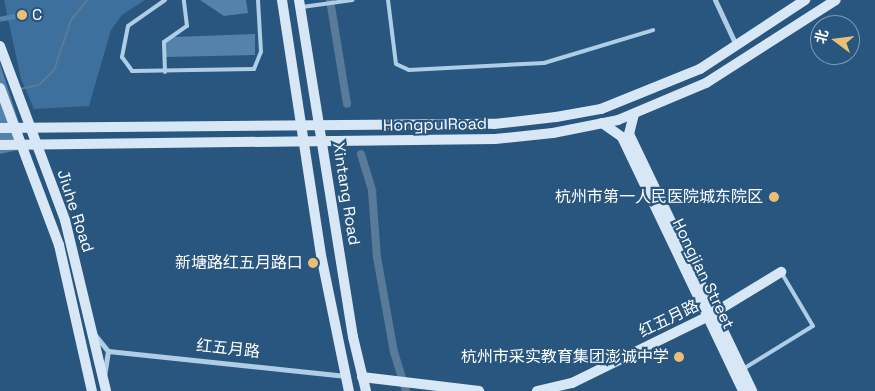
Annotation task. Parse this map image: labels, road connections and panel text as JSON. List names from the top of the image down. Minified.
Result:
{"streets":{"main road":["Hongpu Road","Xintang Road","Jiuhe Road","Hongjian Street","红五月路"]},"crossings":[["Hongpu Road","Xintang Road"],["Hongpu Road","Jiuhe Road"],["Hongpu Road","Hongjian Street"],["Xintang Road","红五月路"],["Hongjian Street","红五月路"]],"places":["C","杭州市第一人民医院城东院区","新塘路红五月路口","杭州市采实教育集团澎诚中学"],"north":"left"}
